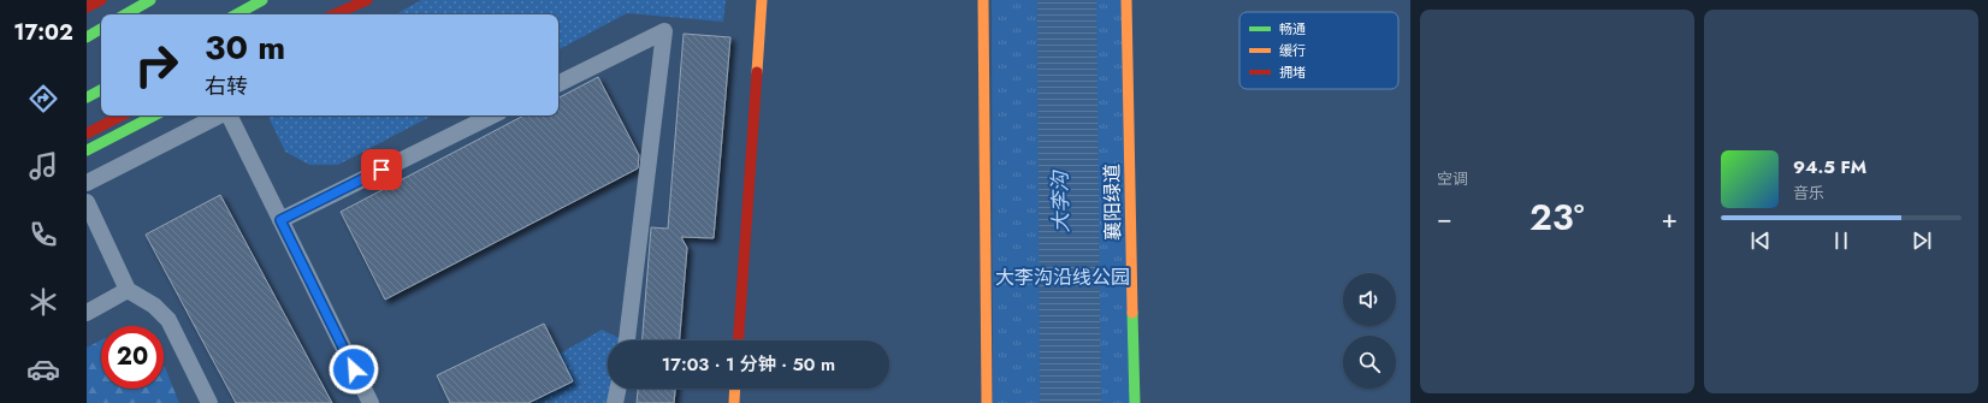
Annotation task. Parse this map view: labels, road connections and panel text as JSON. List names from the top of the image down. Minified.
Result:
{"streets":{"main road":["襄阳绿道"]},"water":["大李沟"],"parks":["大李沟沿线公园"],"legend":["畅通","缓行","拥堵"],"page":{"tabs":"17:02","tile":"空调","turn":["30 m","右转"],"song":["94.5 FM","音乐"],"heat":["−","23°","+"],"limit":"20","trip":"17:03 · 1 分钟 · 50 m"}}
